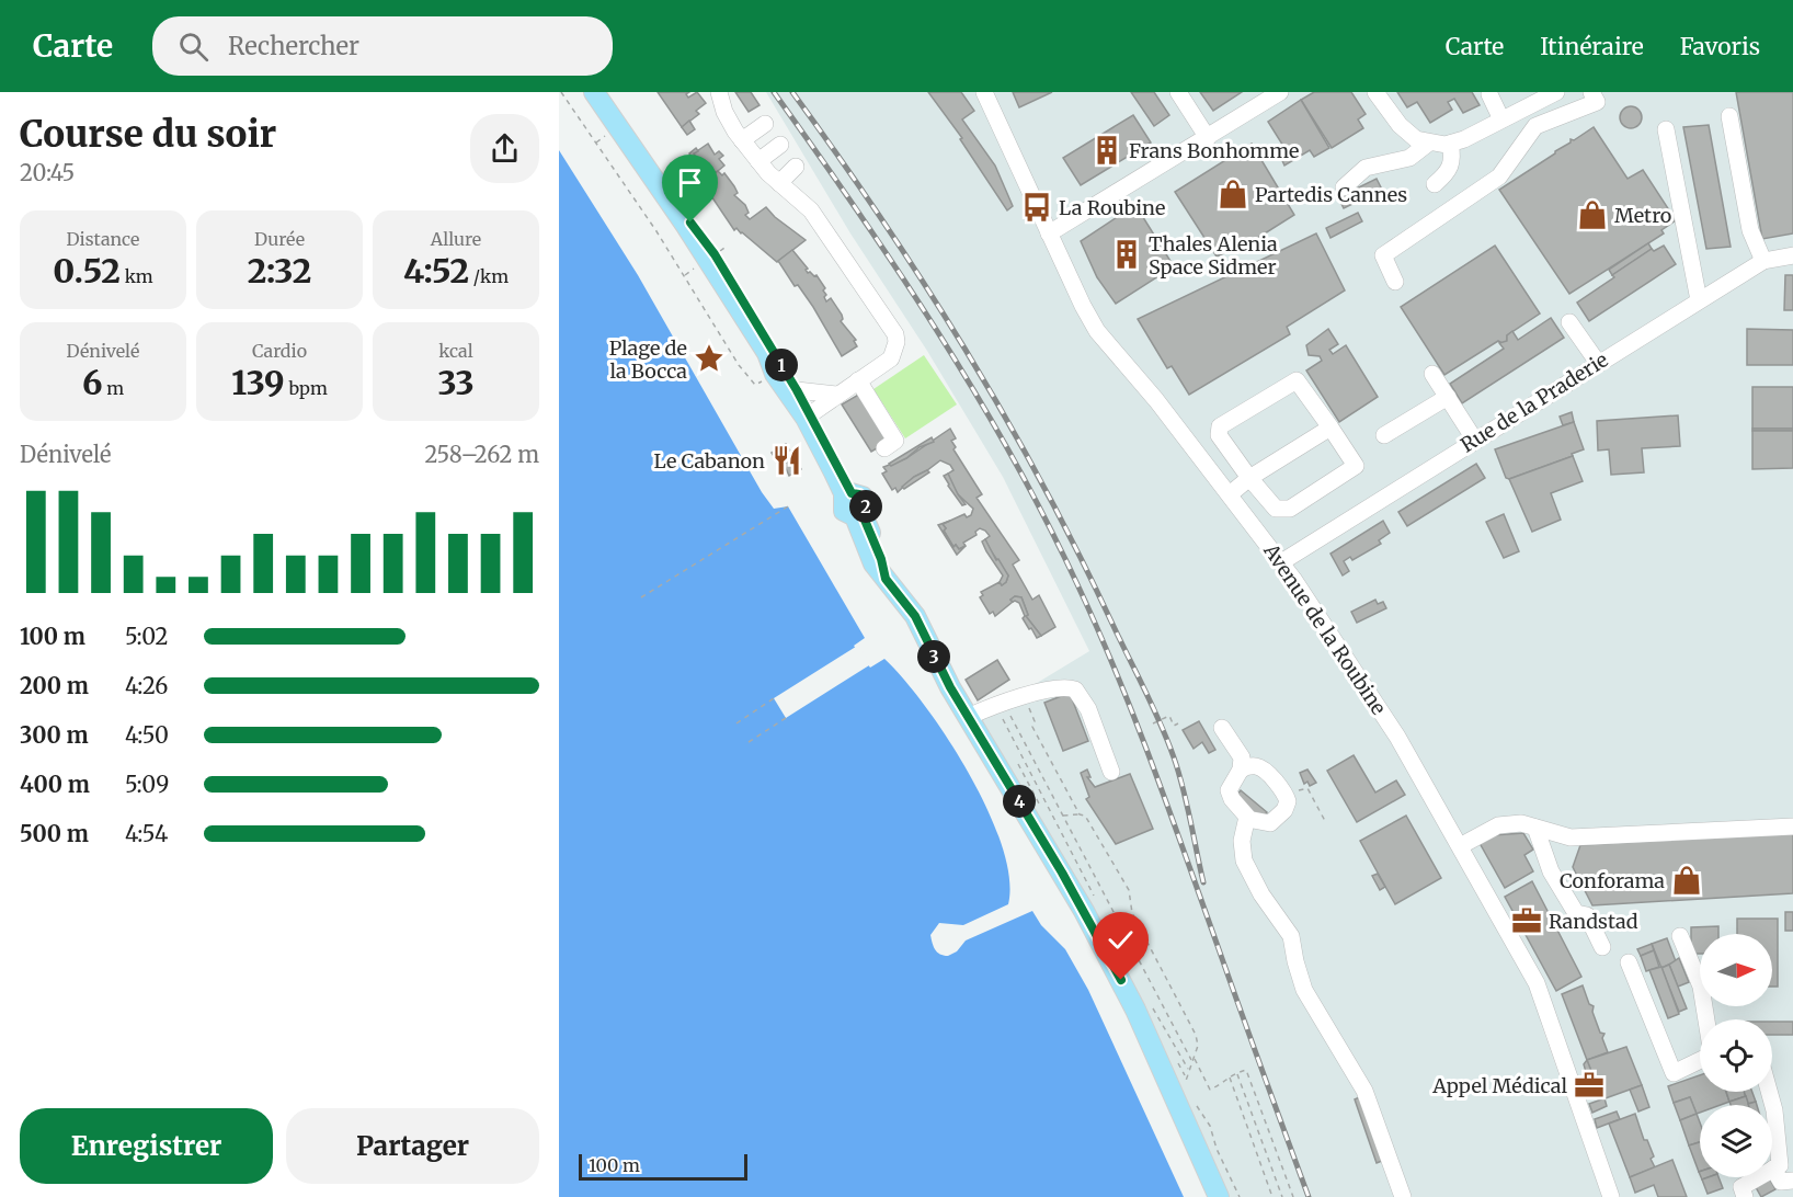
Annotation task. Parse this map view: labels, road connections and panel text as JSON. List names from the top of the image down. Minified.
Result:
{"streets":{"street":["Rue de la Praderie","Avenue de la Roubine"]},"crossings":[["Rue de la Praderie","Avenue de la Roubine"]],"places":{"building":["Frans Bonhomme","Thales Alenia Space Sidmer"],"shop":["Partedis Cannes","Metro","Conforama"],"bus stop":["La Roubine"],"place":["Plage de la Bocca"],"restaurant":["Le Cabanon"],"office":["Randstad","Appel Médical"]},"scale_bar":"100 m","north":"right","page":{"header":"Carte","search":"Rechercher","nav":["Carte","Itinéraire","Favoris"],"heading":["Course du soir","20:45"],"stats":[["Distance","0.52 km"],["Durée","2:32"],["Allure","4:52 /km"],["Dénivelé","6 m"],["Cardio","139 bpm"],["kcal","33"]],"pins":["1","2","3","4"],"chart":["Dénivelé","258–262 m"],"list":[{"name":"100 m","note":"5:02"},{"name":"200 m","note":"4:26"},{"name":"300 m","note":"4:50"},{"name":"400 m","note":"5:09"},{"name":"500 m","note":"4:54"}],"buttons":["Enregistrer","Partager"],"scale":"100 m"}}
